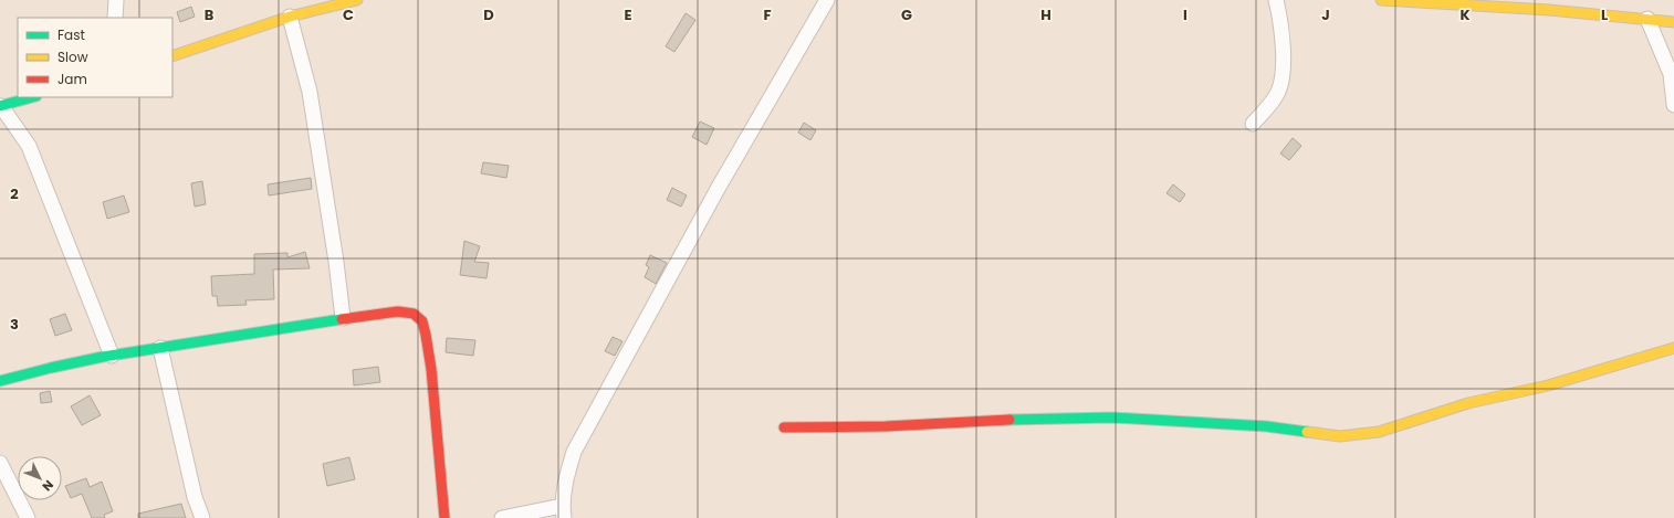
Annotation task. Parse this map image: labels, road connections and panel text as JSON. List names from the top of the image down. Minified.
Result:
{"legend":["Fast","Slow","Jam"],"north":"bottom right","grid":{"columns":["B","C","D","E","F","G","H","I","J","K","L"],"rows":["2","3"]}}
